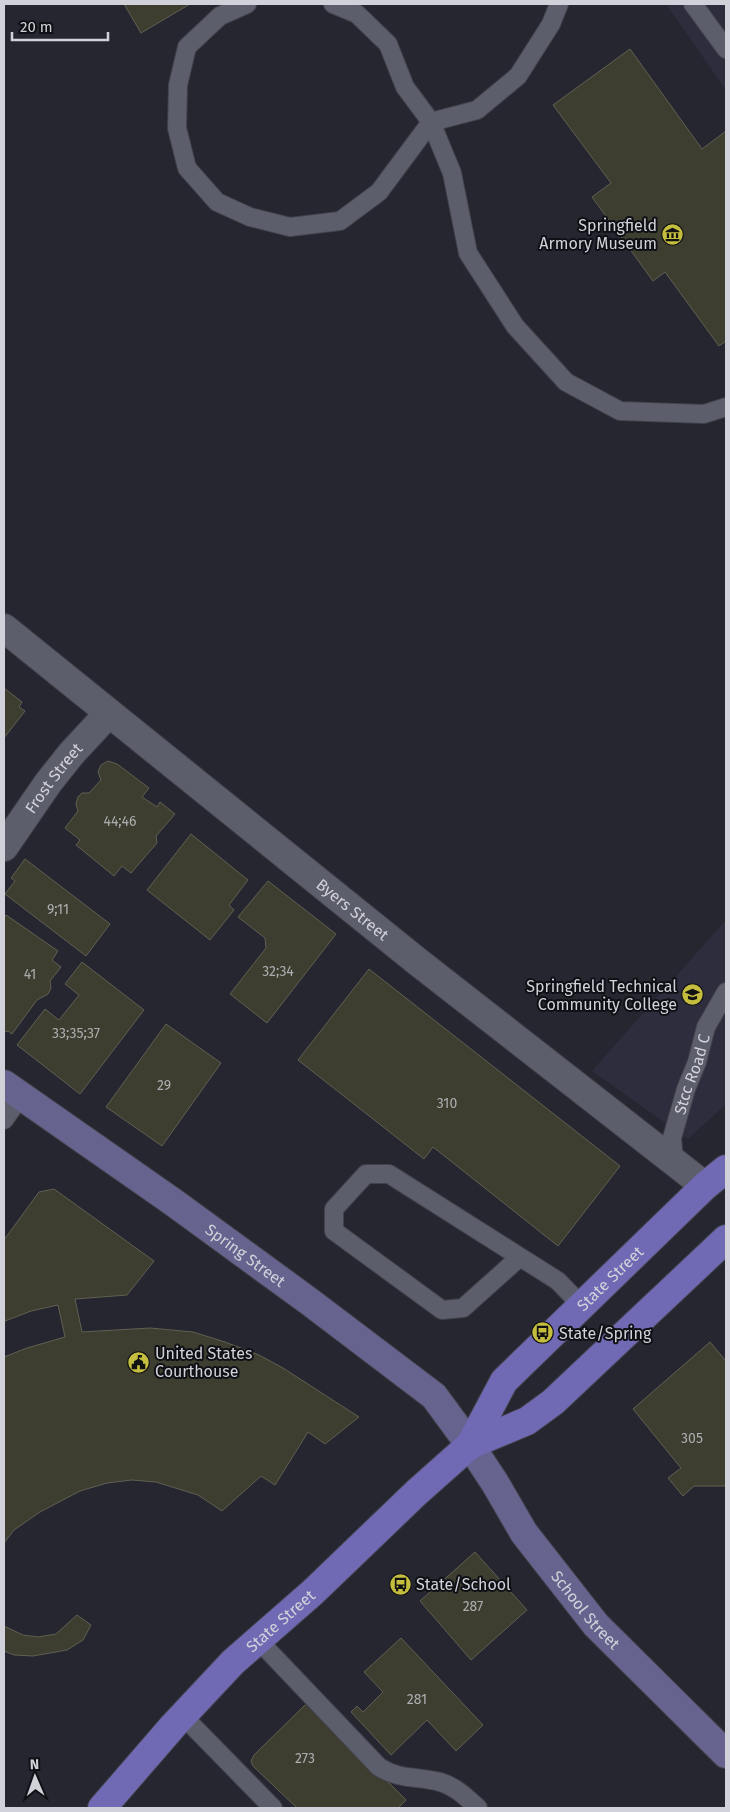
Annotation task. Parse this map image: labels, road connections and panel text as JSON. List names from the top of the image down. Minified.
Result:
{"streets":{"main road":["Spring Street","State Street","School Street"],"street":["Frost Street","Byers Street"],"lane":["Stcc Road C"]},"crossings":[["Frost Street","Byers Street"],["Byers Street","Stcc Road C"],["Byers Street","State Street"],["Spring Street","State Street"],["Spring Street","School Street"],["State Street","School Street"]],"places":{"museum":["Springfield Armory Museum"],"school or university":["Springfield Technical Community College"],"bus stop":["State/Spring","State/School"],"public building":["United States Courthouse"]},"house_numbers":["44;46","9;11","32;34","41","33;35;37","29","310","305","287","281","273"],"scale_bar":"20 m","north":"top"}
